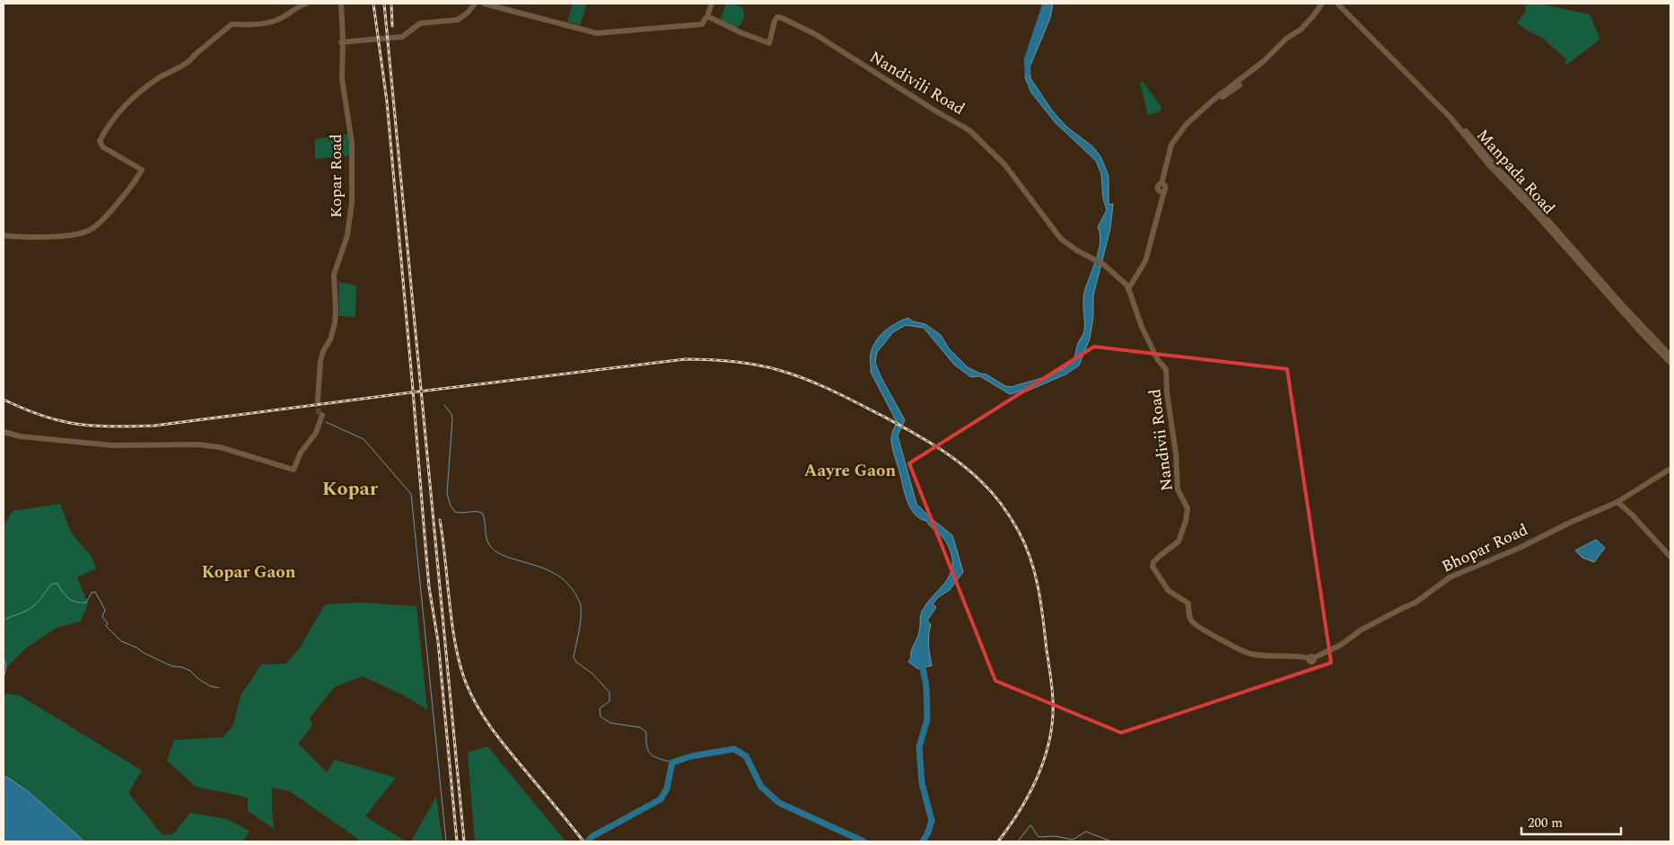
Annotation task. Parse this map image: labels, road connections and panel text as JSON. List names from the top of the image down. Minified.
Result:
{"streets":{"street":["Nandivili Road","Manpada Road","Kopar Road","Nandivii Road","Bhopar Road"]},"crossings":[["Nandivili Road","Nandivii Road"],["Nandivii Road","Bhopar Road"]],"districts":["Aayre Gaon","Kopar","Kopar Gaon"],"scale_bar":"200 m"}
